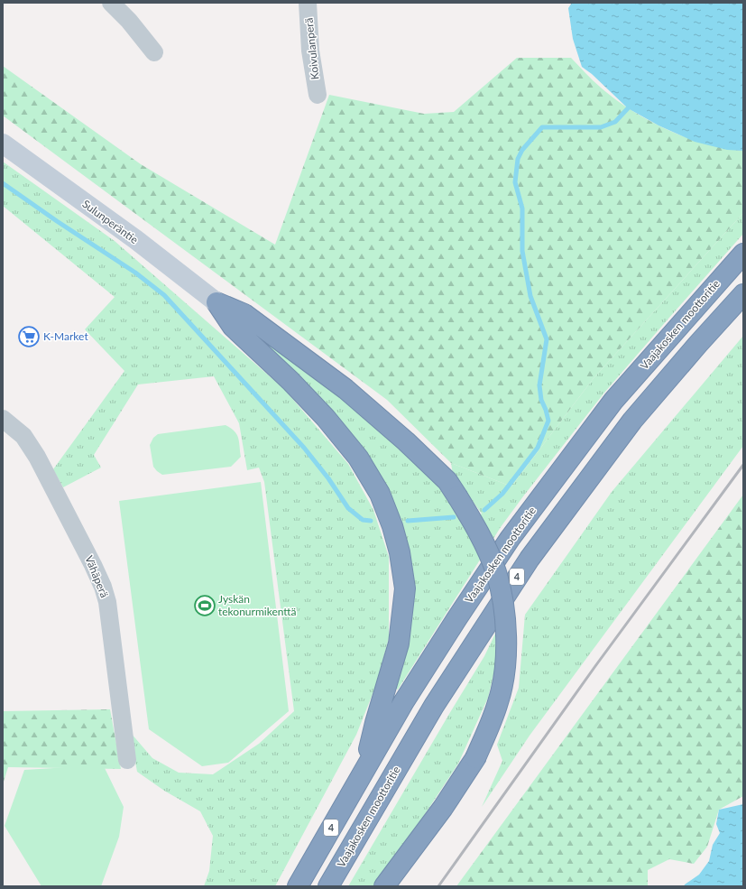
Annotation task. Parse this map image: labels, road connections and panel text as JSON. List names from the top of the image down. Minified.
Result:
{"streets":{"highway":["Vaajakosken moottoritie","4"],"street":["Koivulanperä","Sulunperäntie","Vähäperä"]},"places":{"supermarket":["K-Market"],"sports":["Jyskän tekonurmikenttä"]}}
